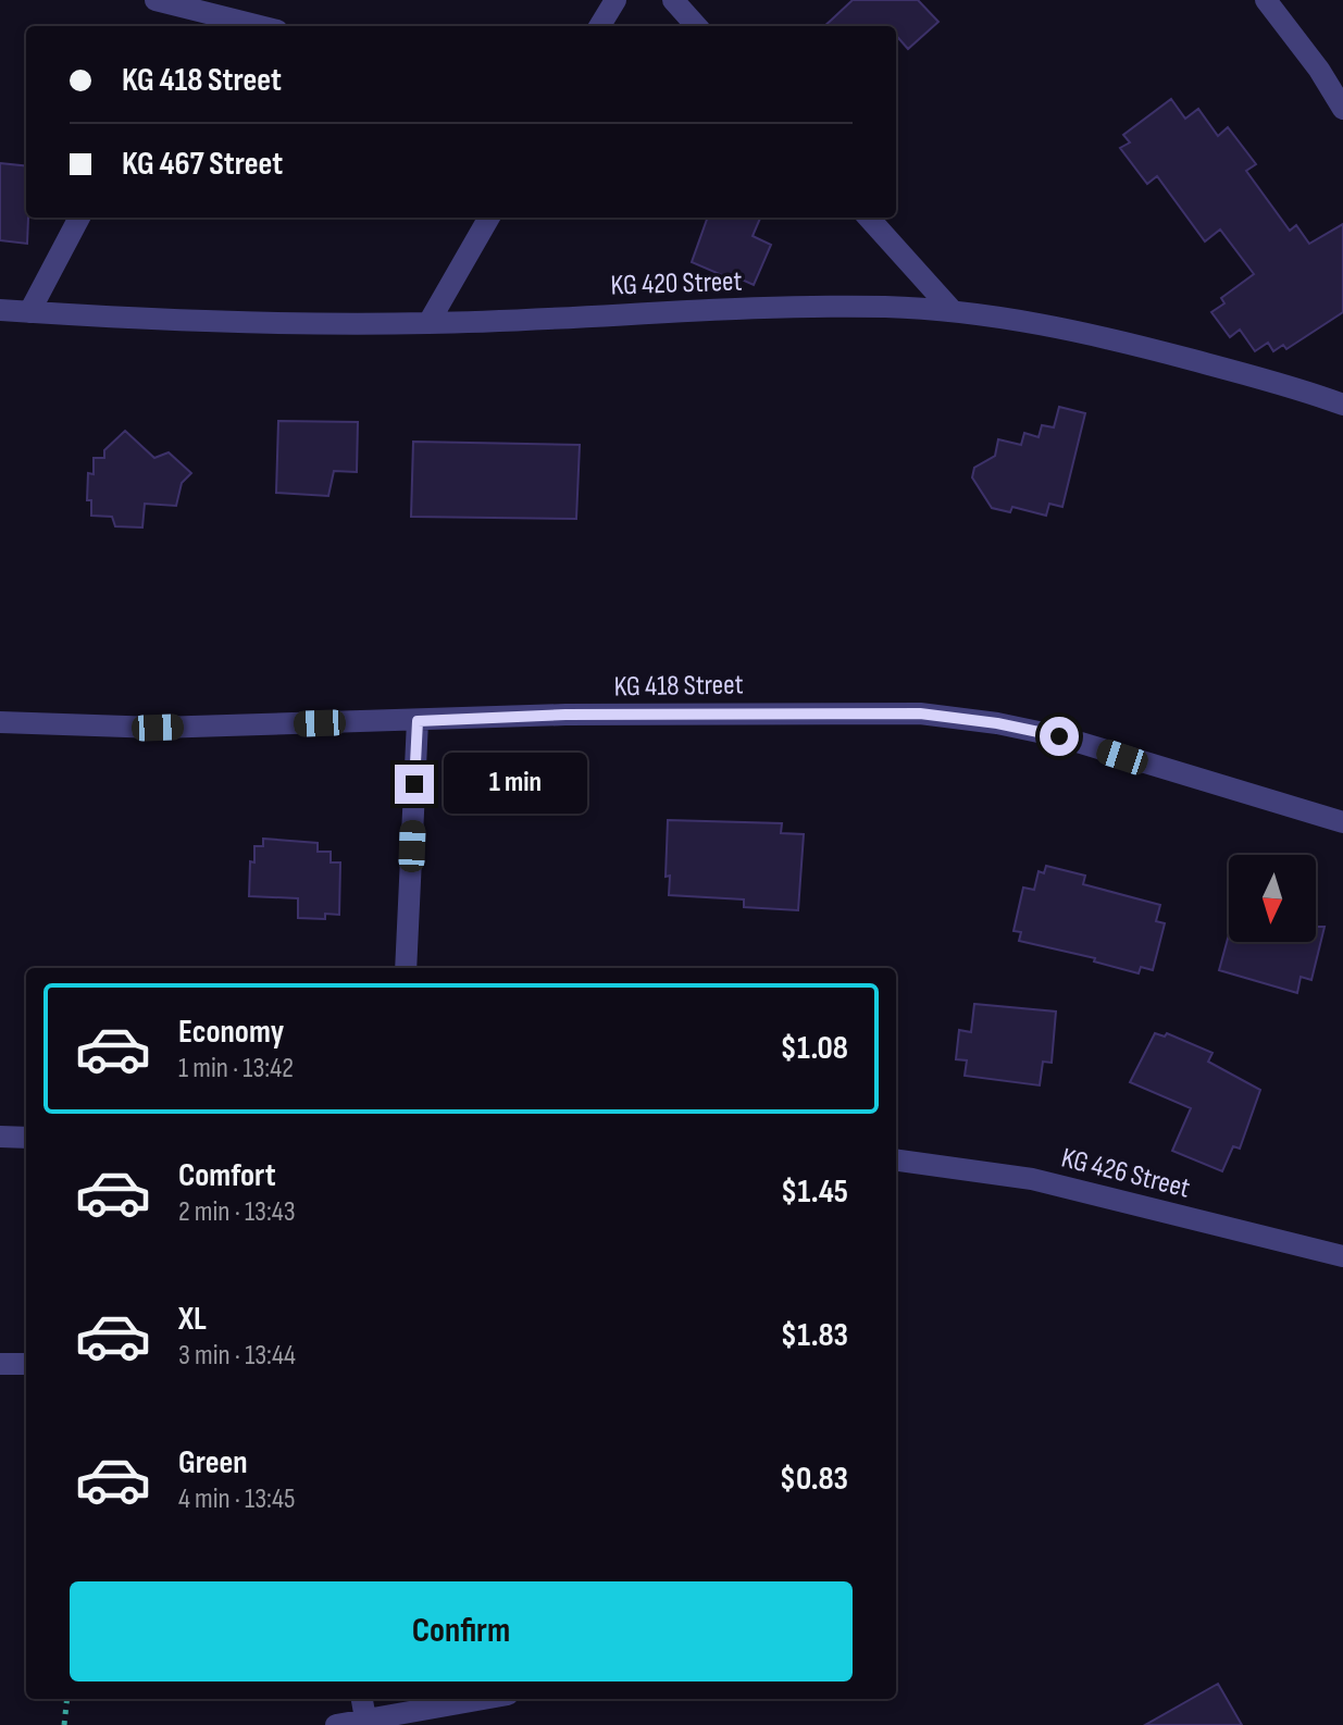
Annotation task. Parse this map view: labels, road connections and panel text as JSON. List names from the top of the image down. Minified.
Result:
{"streets":{"street":["KG 420 Street","KG 418 Street","KG 426 Street"]},"north":"bottom","page":{"banner":["KG 418 Street","KG 467 Street"],"bubble":"1 min","list":[{"name":"Economy","note":"1 min · 13:42","value":"$1.08"},{"name":"Comfort","note":"2 min · 13:43","value":"$1.45"},{"name":"XL","note":"3 min · 13:44","value":"$1.83"},{"name":"Green","note":"4 min · 13:45","value":"$0.83"}],"buttons":"Confirm"}}
